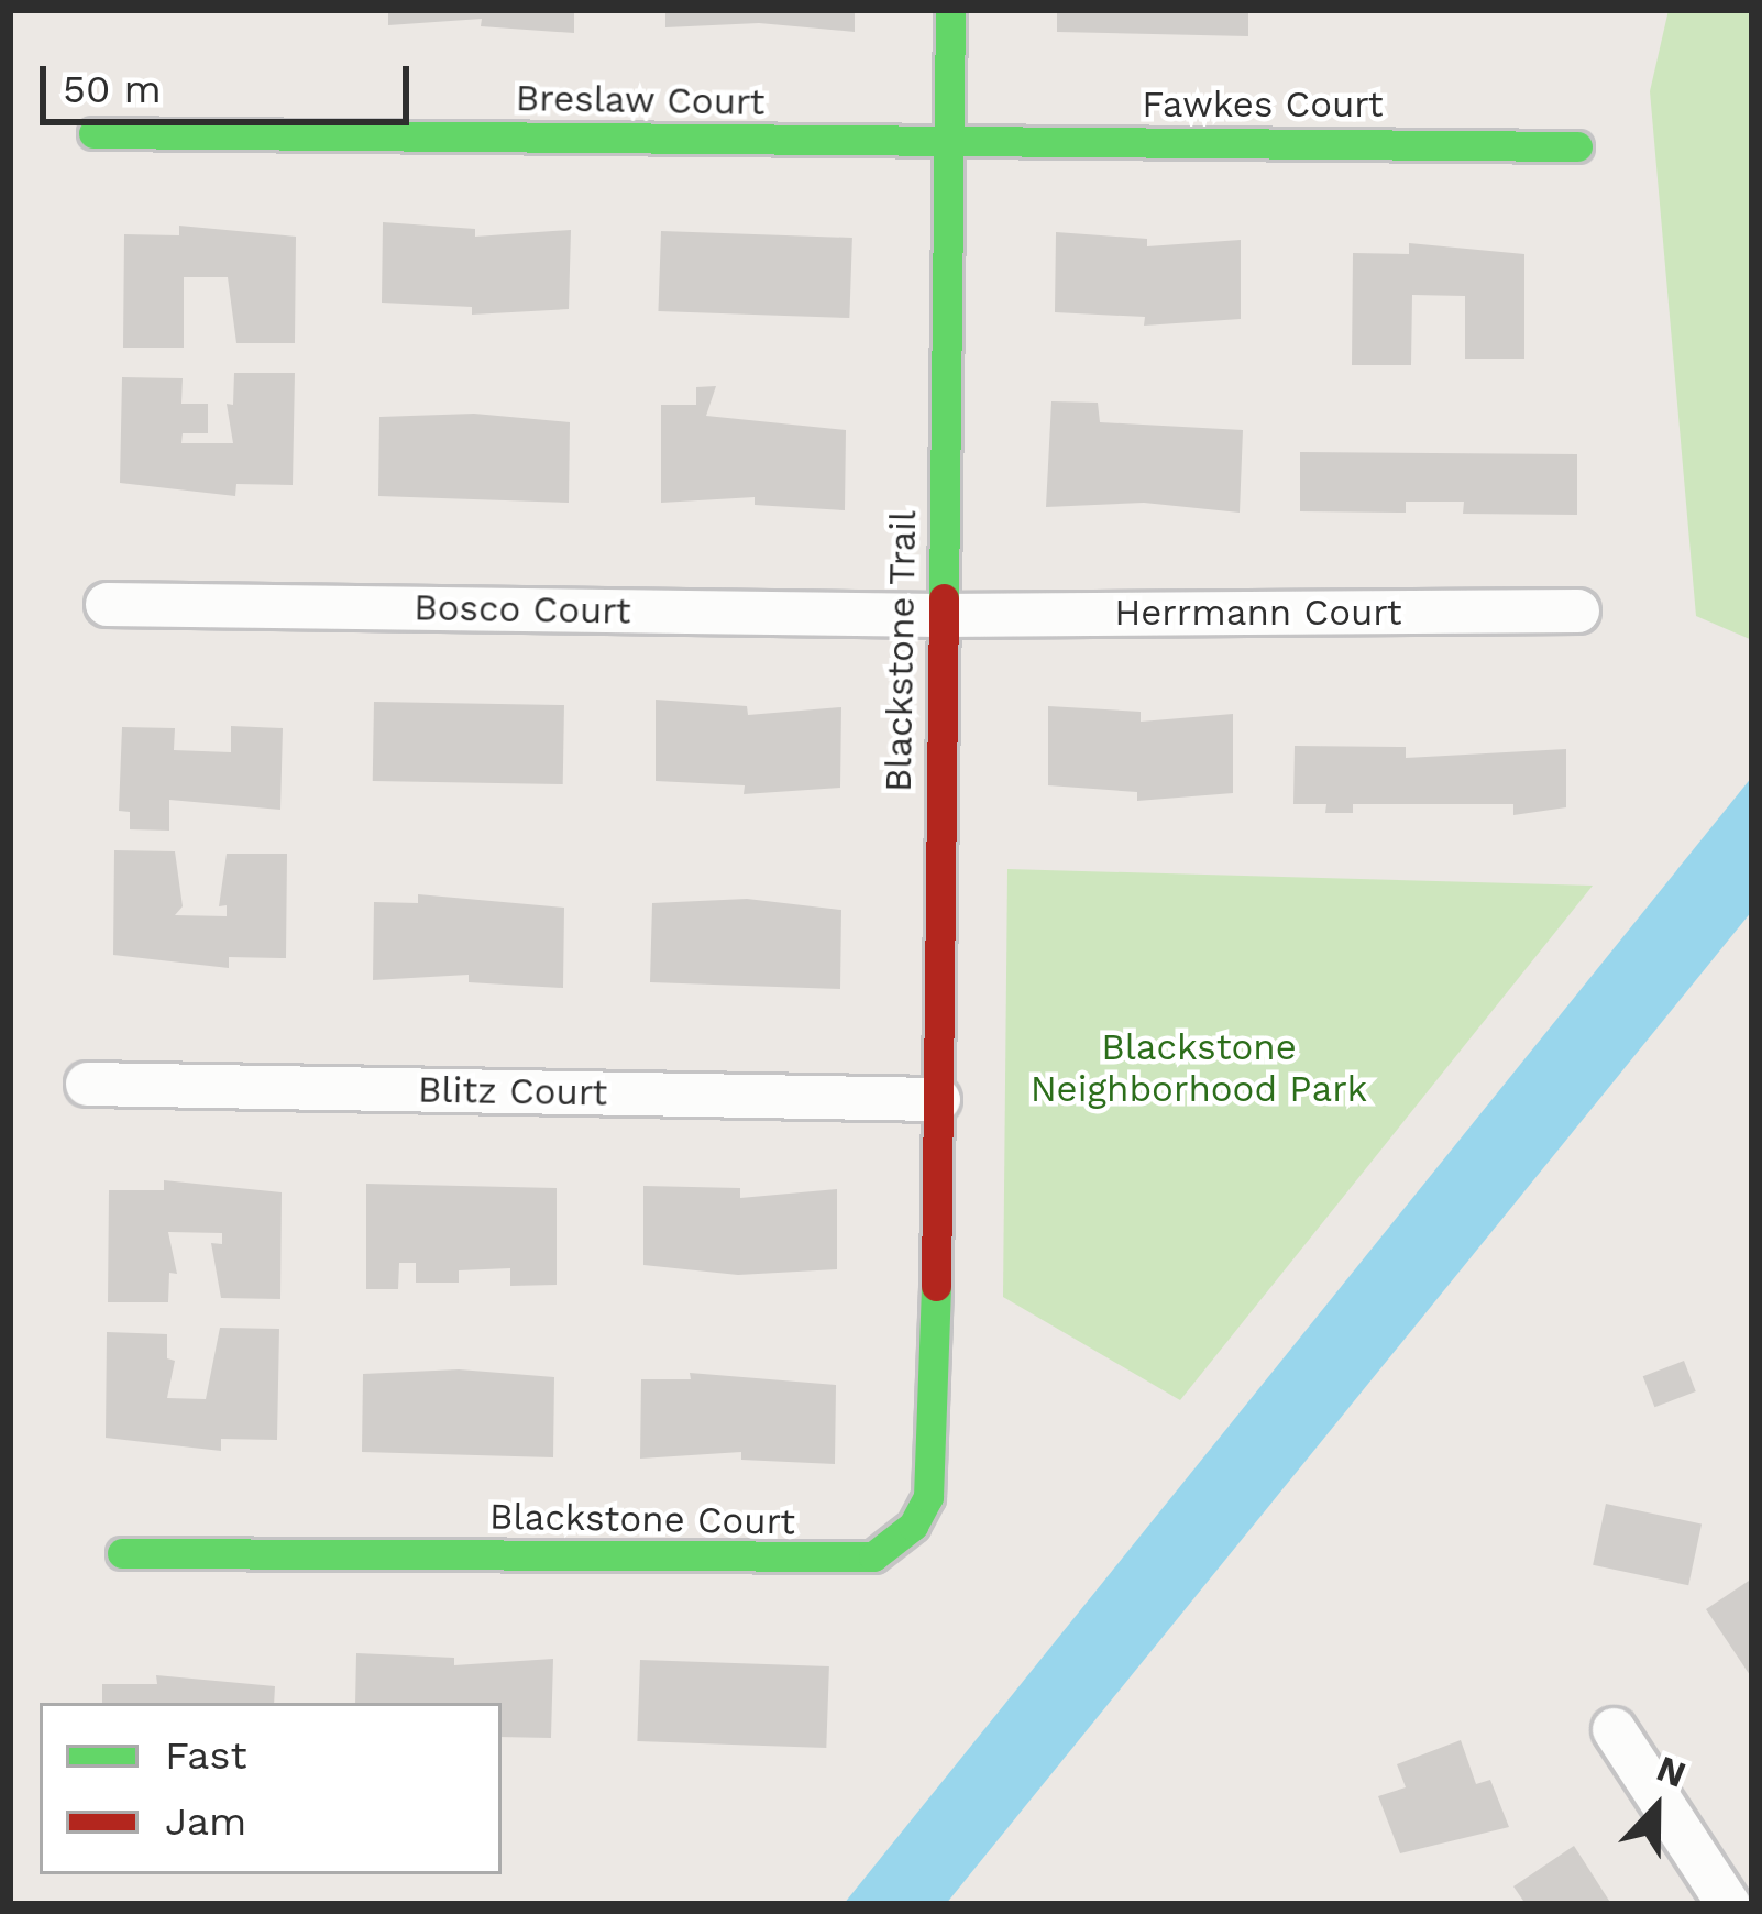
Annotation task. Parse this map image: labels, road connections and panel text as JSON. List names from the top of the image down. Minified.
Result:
{"streets":{"street":["Breslaw Court","Fawkes Court","Bosco Court","Herrmann Court","Blackstone Trail","Blitz Court","Blackstone Court"]},"crossings":[["Breslaw Court","Fawkes Court"],["Breslaw Court","Blackstone Trail"],["Fawkes Court","Blackstone Trail"],["Bosco Court","Herrmann Court"],["Bosco Court","Blackstone Trail"],["Herrmann Court","Blackstone Trail"],["Blackstone Trail","Blitz Court"],["Blackstone Trail","Blackstone Court"]],"parks":["Blackstone Neighborhood Park"],"legend":["Fast","Jam"],"scale_bar":"50 m","north":"top"}
